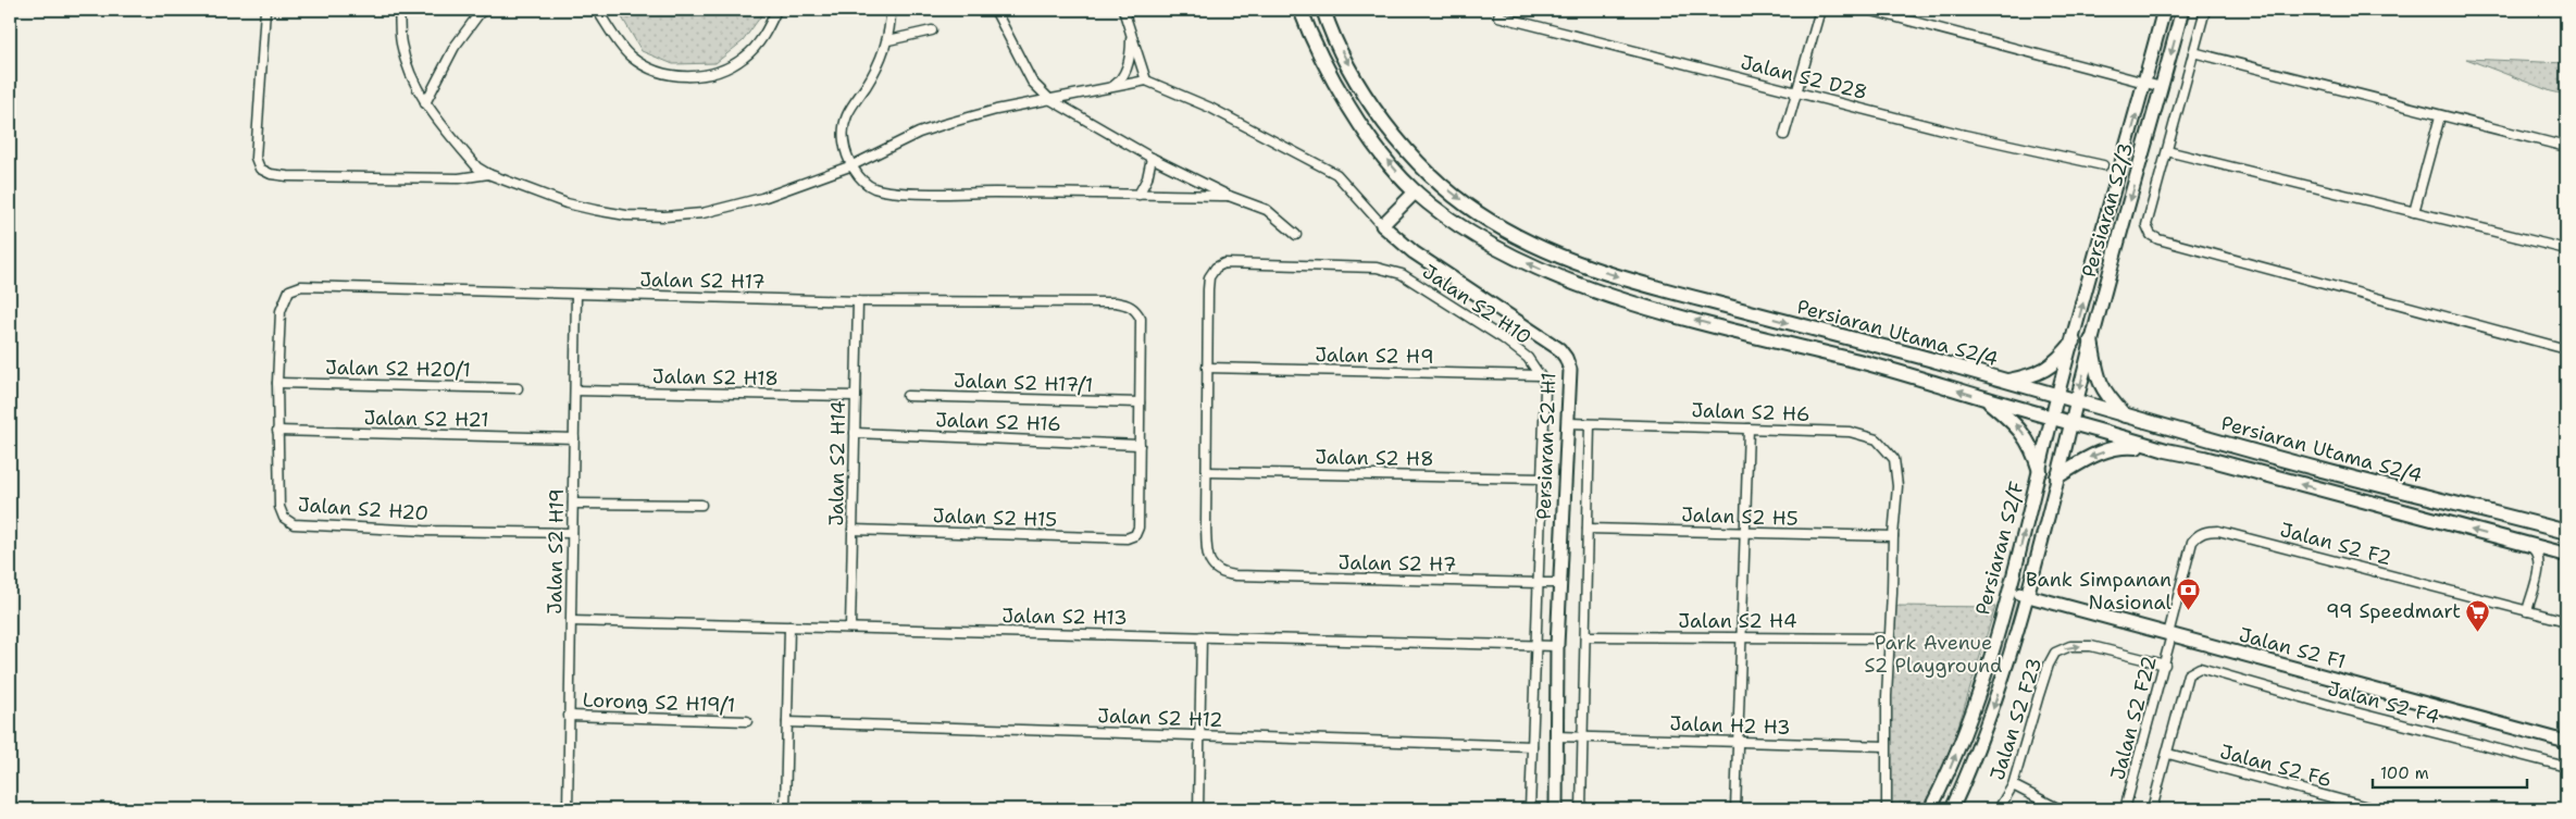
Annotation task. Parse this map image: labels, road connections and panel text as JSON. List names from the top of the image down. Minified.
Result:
{"streets":{"main road":["Persiaran S2/3","Persiaran Utama S2/4","Persiaran S2 H1","Persiaran S2/F","Jalan S2 F1"],"street":["Jalan S2 D28","Jalan S2 H17","Jalan S2 H10","Jalan S2 H9","Jalan S2 H20/1","Jalan S2 H18","Jalan S2 H17/1","Jalan S2 H6","Jalan S2 H21","Jalan S2 H16","Jalan S2 H8","Jalan S2 H14","Jalan S2 H20","Jalan S2 H5","Jalan S2 H15","Jalan S2 F2","Jalan S2 H19","Jalan S2 H7","Jalan S2 H13","Jalan S2 H4","Lorong S2 H19/1","Jalan S2 F4","Jalan S2 H12","Jalan S2 F22","Jalan S2 F23","Jalan H2 H3","Jalan S2 F6"]},"crossings":[["Persiaran S2/3","Persiaran Utama S2/4"],["Persiaran S2/3","Persiaran S2/F"],["Jalan S2 H17","Jalan S2 H17/1"],["Jalan S2 H17","Jalan S2 H14"],["Jalan S2 H17","Jalan S2 H20"],["Jalan S2 H17","Jalan S2 H19"],["Jalan S2 H10","Jalan S2 H9"],["Jalan S2 H10","Jalan S2 H8"],["Jalan S2 H10","Jalan S2 H7"],["Jalan S2 H10","Jalan S2 H13"],["Jalan S2 H10","Jalan S2 H12"],["Persiaran Utama S2/4","Persiaran S2/F"],["Jalan S2 H20/1","Jalan S2 H20"],["Jalan S2 H18","Jalan S2 H14"],["Jalan S2 H18","Jalan S2 H19"],["Jalan S2 H6","Persiaran S2 H1"],["Jalan S2 H6","Jalan S2 H5"],["Jalan S2 H6","Jalan S2 H4"],["Jalan S2 H6","Jalan H2 H3"],["Jalan S2 H21","Jalan S2 H20"],["Jalan S2 H21","Jalan S2 H19"],["Jalan S2 H16","Jalan S2 H14"],["Jalan S2 H16","Jalan S2 H15"],["Persiaran S2 H1","Jalan S2 H7"],["Persiaran S2 H1","Jalan S2 H13"],["Persiaran S2 H1","Jalan H2 H3"],["Jalan S2 H14","Jalan S2 H15"],["Jalan S2 H14","Jalan S2 H13"],["Jalan S2 H20","Jalan S2 H19"],["Jalan S2 F2","Jalan S2 F1"],["Jalan S2 F2","Jalan S2 F22"],["Persiaran S2/F","Jalan S2 F1"],["Jalan S2 H19","Jalan S2 H13"],["Jalan S2 H19","Lorong S2 H19/1"],["Jalan S2 F1","Jalan S2 F22"],["Jalan S2 F4","Jalan S2 F6"],["Jalan S2 F22","Jalan S2 F23"]],"one_way":["Persiaran S2/3"],"parks":["Park Avenue S2 Playground"],"places":{"bank":["Bank Simpanan Nasional"],"supermarket":["99 Speedmart"]},"scale_bar":"100 m"}
